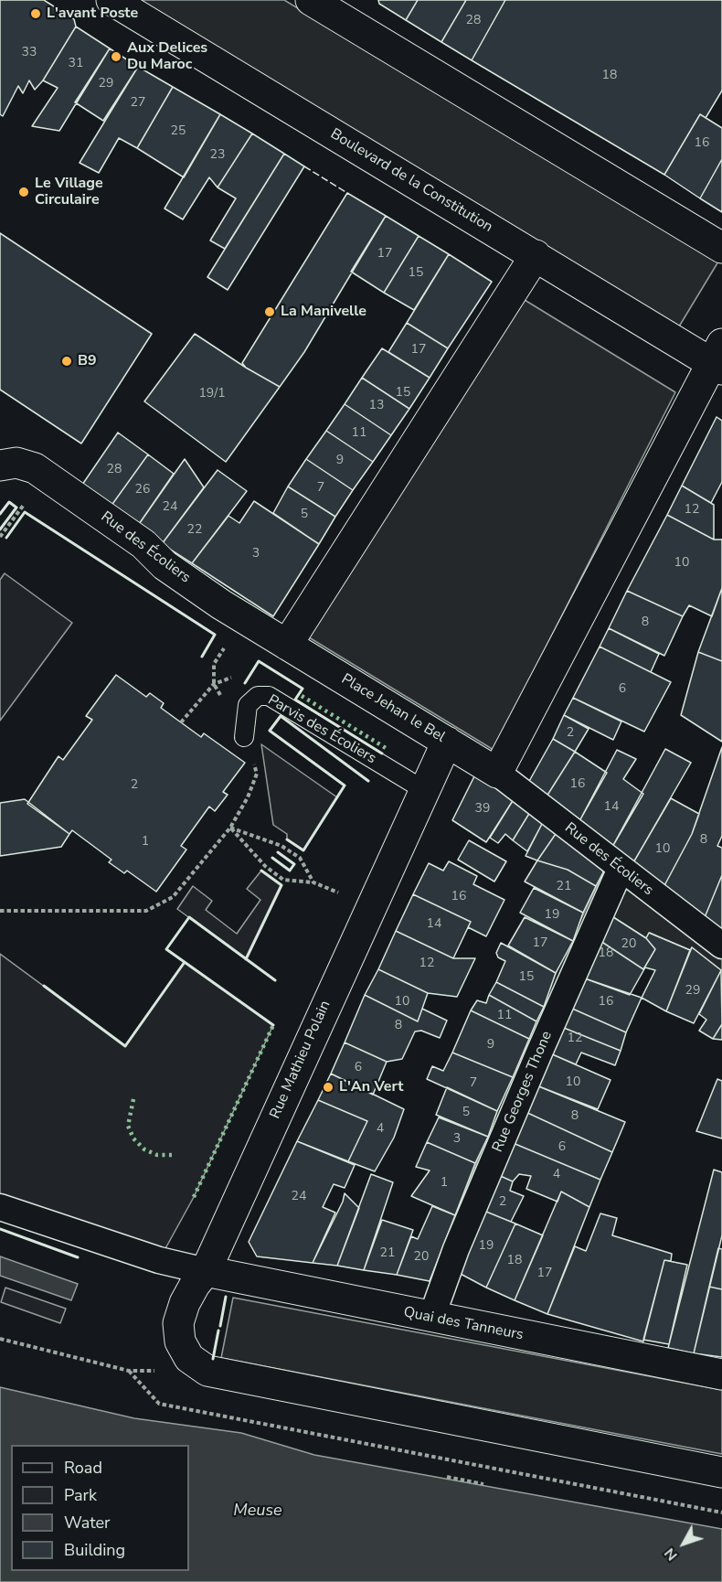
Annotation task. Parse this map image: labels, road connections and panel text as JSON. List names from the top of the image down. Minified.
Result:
{"streets":{"street":["Boulevard de la Constitution","Rue des Écoliers","Place Jehan le Bel","Rue Mathieu Polain","Rue Georges Thone","Quai des Tanneurs"],"lane":["Parvis des Écoliers"]},"crossings":[["Rue des Écoliers","Place Jehan le Bel"],["Rue des Écoliers","Rue Georges Thone"],["Place Jehan le Bel","Rue Mathieu Polain"],["Parvis des Écoliers","Rue Mathieu Polain"],["Rue Mathieu Polain","Quai des Tanneurs"],["Rue Georges Thone","Quai des Tanneurs"]],"water":["Meuse"],"places":["L'avant Poste","Aux Delices Du Maroc","Le Village Circulaire","La Manivelle","B9","L'An Vert"],"house_numbers":["28","33","31","18","29","27","25","16","23","17","15","17","15","19/1","13","11","9","28","7","26","24","12","5","22","3","10","8","6","2","16","2","14","39","8","1","10","21","16","19","14","17","20","18","12","15","29","10","16","11","8","12","9","6","10","7","5","8","4","3","6","4","1","24","2","19","21","20","18","17"],"legend":["Road","Park","Water","Building"],"north":"bottom left"}
